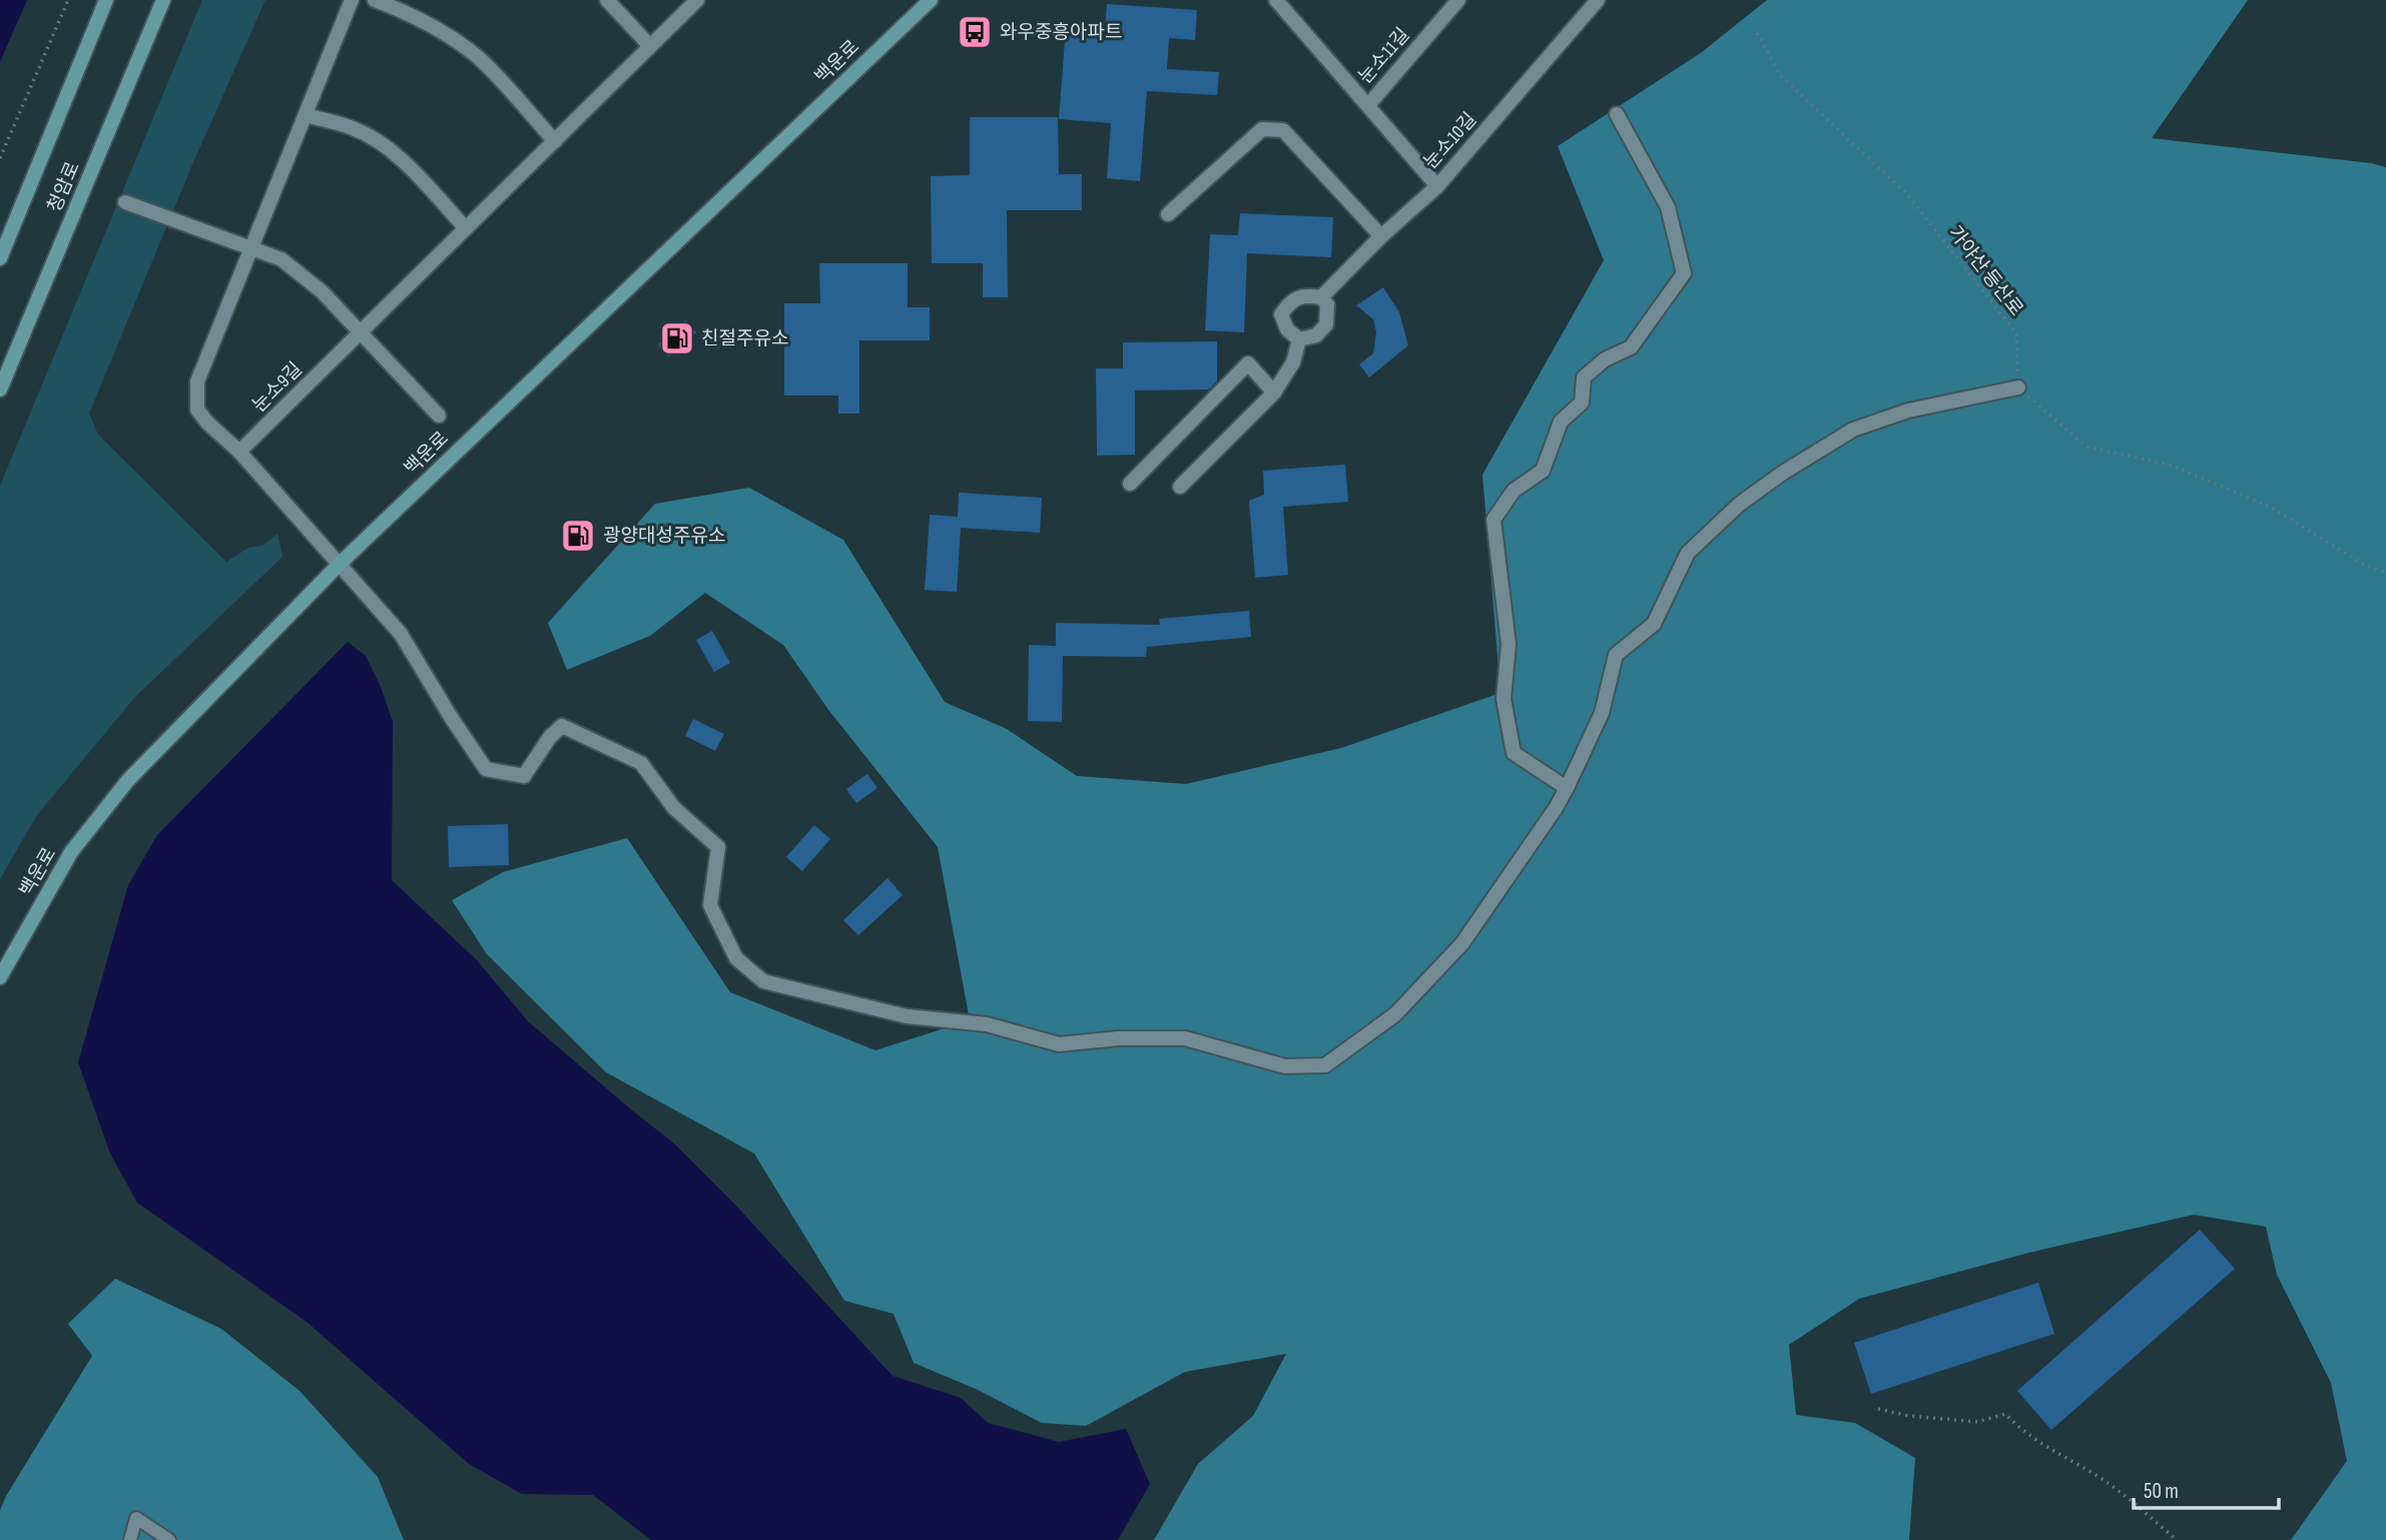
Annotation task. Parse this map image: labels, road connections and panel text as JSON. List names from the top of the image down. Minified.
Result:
{"streets":{"main road":["백운로","청암로"],"street":["눈소11길","눈소10길","눈소9길"],"path":["가야산 등산로"]},"crossings":[["눈소11길","눈소10길"]],"places":{"bus stop":["와우중흥아파트"],"fuel station":["친절주유소","광양대성주유소"]},"scale_bar":"50 m"}
